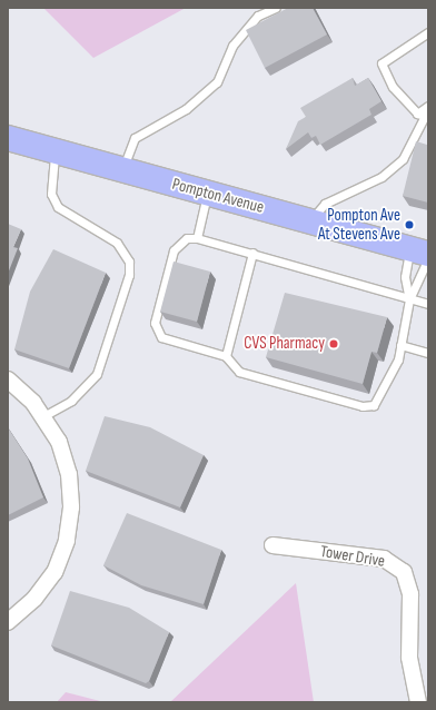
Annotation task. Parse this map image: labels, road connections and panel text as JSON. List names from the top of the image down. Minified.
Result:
{"streets":{"main road":["Pompton Avenue"],"street":["Tower Drive"]},"places":["Pompton Ave At Stevens Ave","CVS Pharmacy"]}
